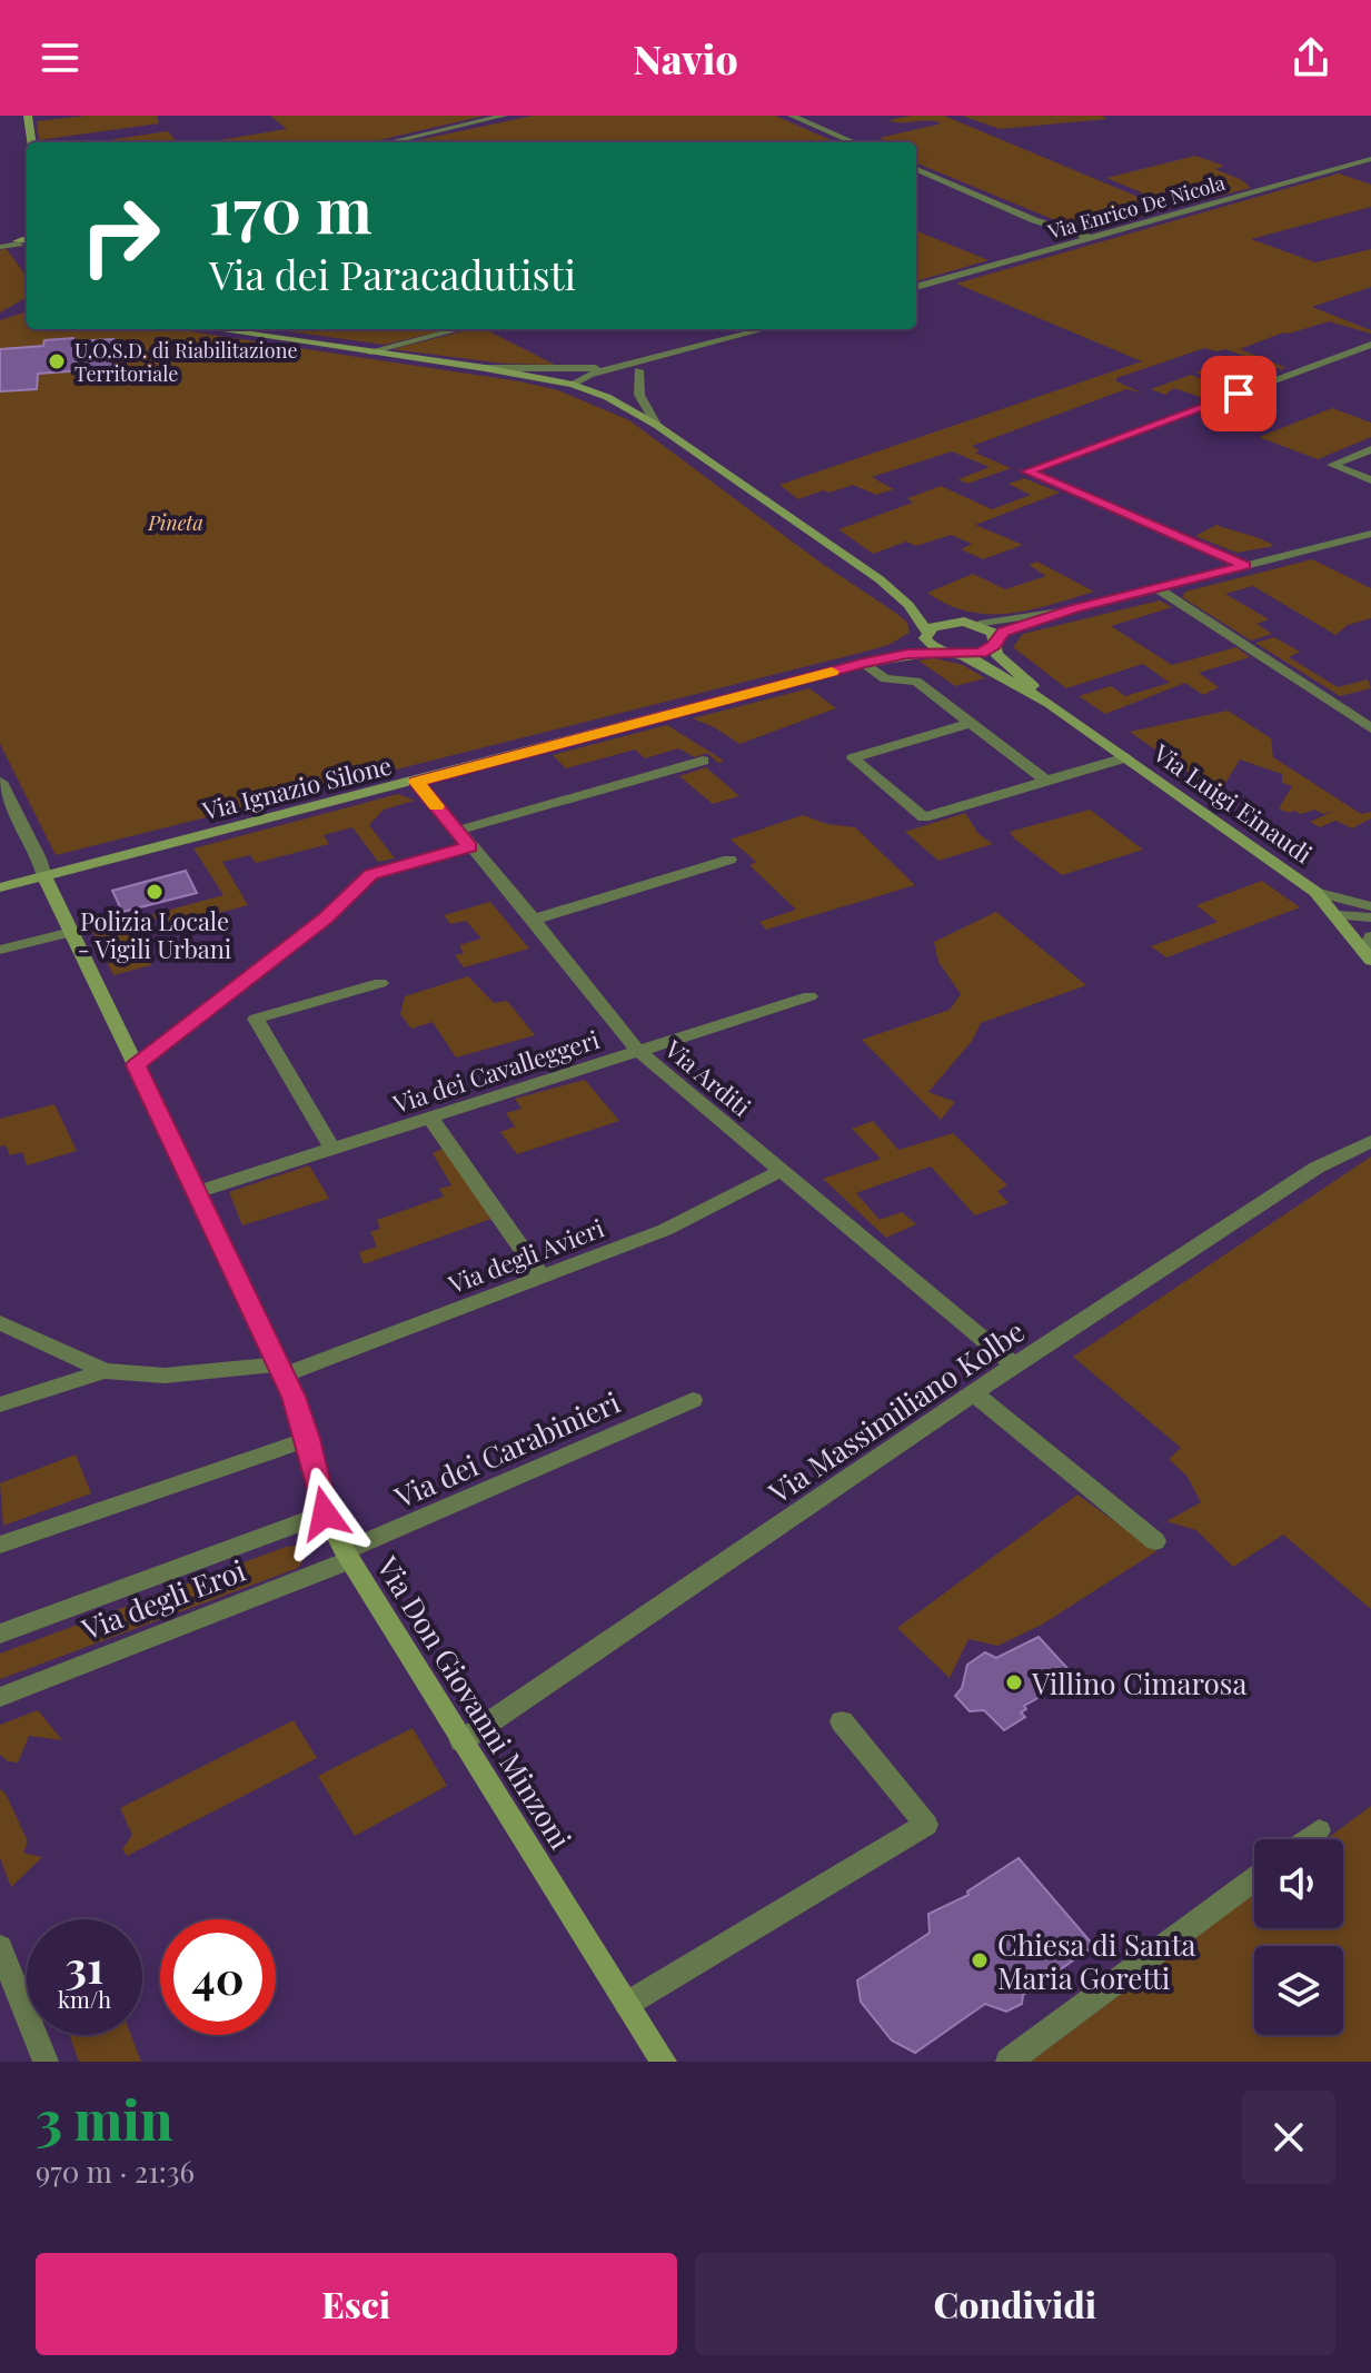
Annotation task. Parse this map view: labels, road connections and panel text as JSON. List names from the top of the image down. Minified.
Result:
{"streets":{"street":["Via Enrico De Nicola","Via Ignazio Silone","Via Luigi Einaudi","Via dei Cavalleggeri","Via Arditi","Via degli Avieri","Via Massimiliano Kolbe","Via dei Carabinieri","Via degli Eroi","Via Don Giovanni Minzoni"]},"crossings":[["Via Ignazio Silone","Via Luigi Einaudi"],["Via Ignazio Silone","Via Arditi"],["Via Ignazio Silone","Via Don Giovanni Minzoni"],["Via dei Cavalleggeri","Via Arditi"],["Via dei Cavalleggeri","Via Don Giovanni Minzoni"],["Via Arditi","Via degli Avieri"],["Via Arditi","Via Massimiliano Kolbe"],["Via degli Avieri","Via Don Giovanni Minzoni"],["Via Massimiliano Kolbe","Via Don Giovanni Minzoni"],["Via dei Carabinieri","Via degli Eroi"],["Via dei Carabinieri","Via Don Giovanni Minzoni"],["Via degli Eroi","Via Don Giovanni Minzoni"]],"parks":["Pineta"],"places":["U.O.S.D. di Riabilitazione Territoriale","Polizia Locale - Vigili Urbani","Villino Cimarosa","Chiesa di Santa Maria Goretti"],"page":{"header":"Navio","turn":["170 m","Via dei Paracadutisti"],"speed":"31 km/h","limit":"40","heading":["3 min","970 m · 21:36"],"buttons":["Esci","Condividi"]}}
